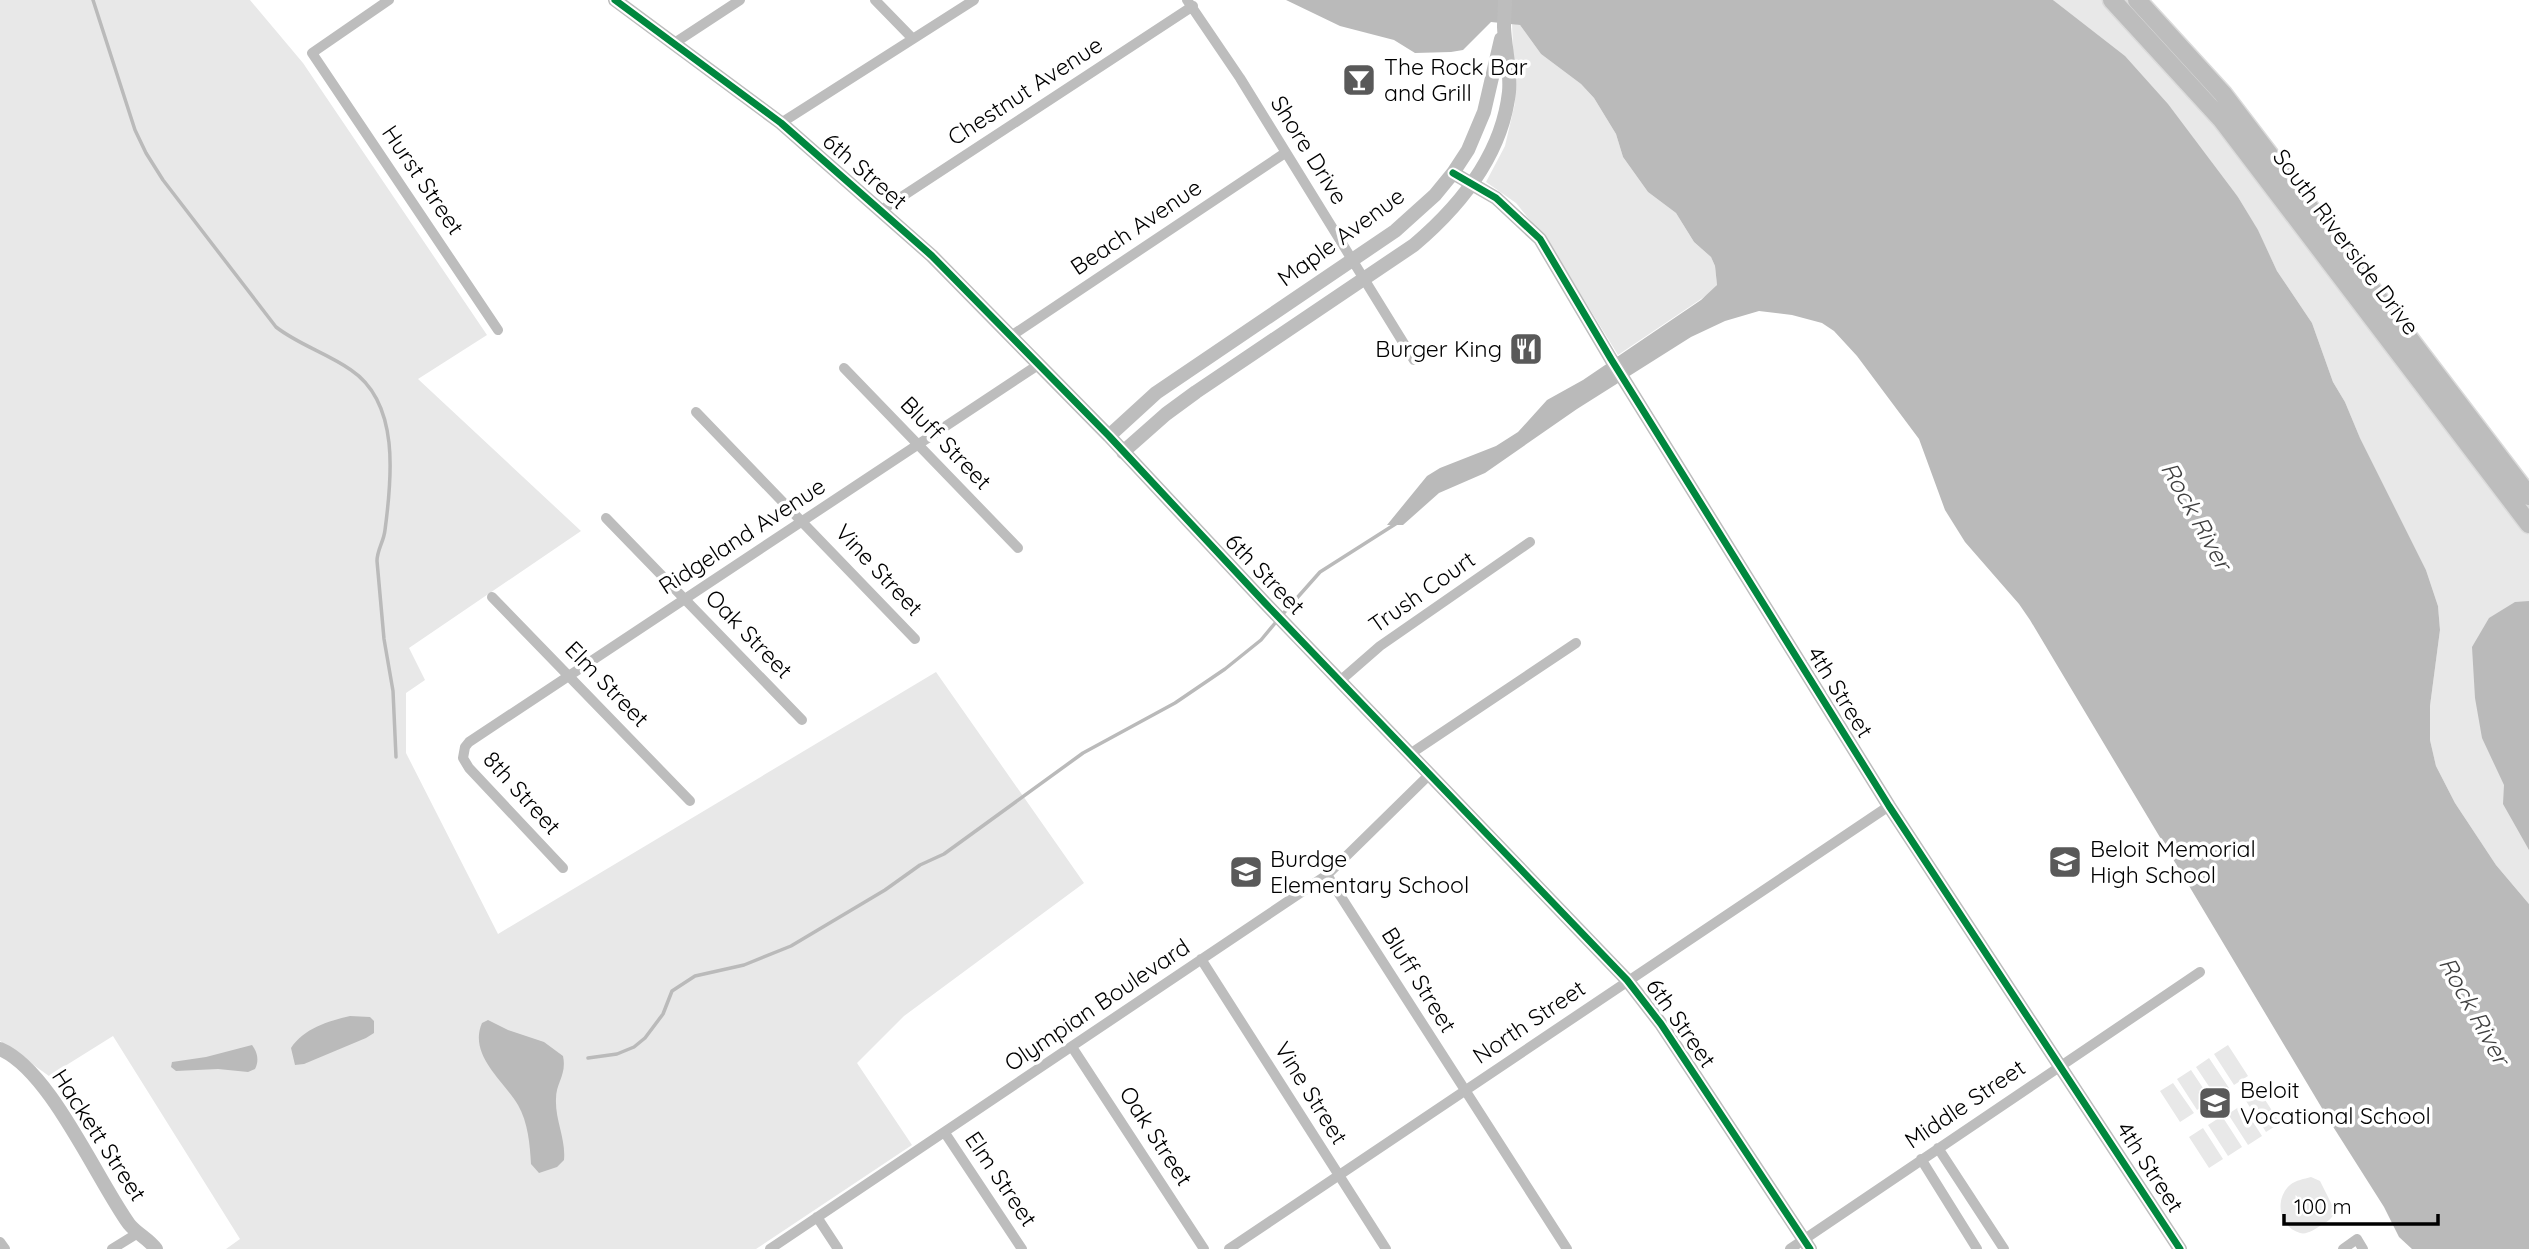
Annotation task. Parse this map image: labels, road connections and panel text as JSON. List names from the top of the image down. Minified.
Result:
{"streets":{"main road":["South Riverside Drive"],"street":["Chestnut Avenue","Shore Drive","6th Street","Hurst Street","Beach Avenue","Maple Avenue","Bluff Street","Ridgeland Avenue","Vine Street","Trush Court","Oak Street","Elm Street","4th Street","8th Street","Olympian Boulevard","North Street","Middle Street","Hackett Street"]},"crossings":[["Chestnut Avenue","Shore Drive"],["Chestnut Avenue","6th Street"],["Shore Drive","Beach Avenue"],["Shore Drive","Maple Avenue"],["6th Street","Beach Avenue"],["6th Street","Maple Avenue"],["6th Street","Ridgeland Avenue"],["6th Street","Trush Court"],["6th Street","Olympian Boulevard"],["6th Street","North Street"],["6th Street","Middle Street"],["Maple Avenue","4th Street"],["Bluff Street","Ridgeland Avenue"],["Bluff Street","Olympian Boulevard"],["Bluff Street","North Street"],["Ridgeland Avenue","Vine Street"],["Ridgeland Avenue","Oak Street"],["Ridgeland Avenue","Elm Street"],["Ridgeland Avenue","8th Street"],["Vine Street","Olympian Boulevard"],["Vine Street","North Street"],["Oak Street","Olympian Boulevard"],["Elm Street","Olympian Boulevard"],["4th Street","North Street"],["4th Street","Middle Street"]],"water":["Rock River"],"places":{"bar":["The Rock Bar and Grill"],"restaurant":["Burger King"],"school or university":["Beloit Memorial High School","Burdge Elementary School","Beloit Vocational School"]},"scale_bar":"100 m"}
